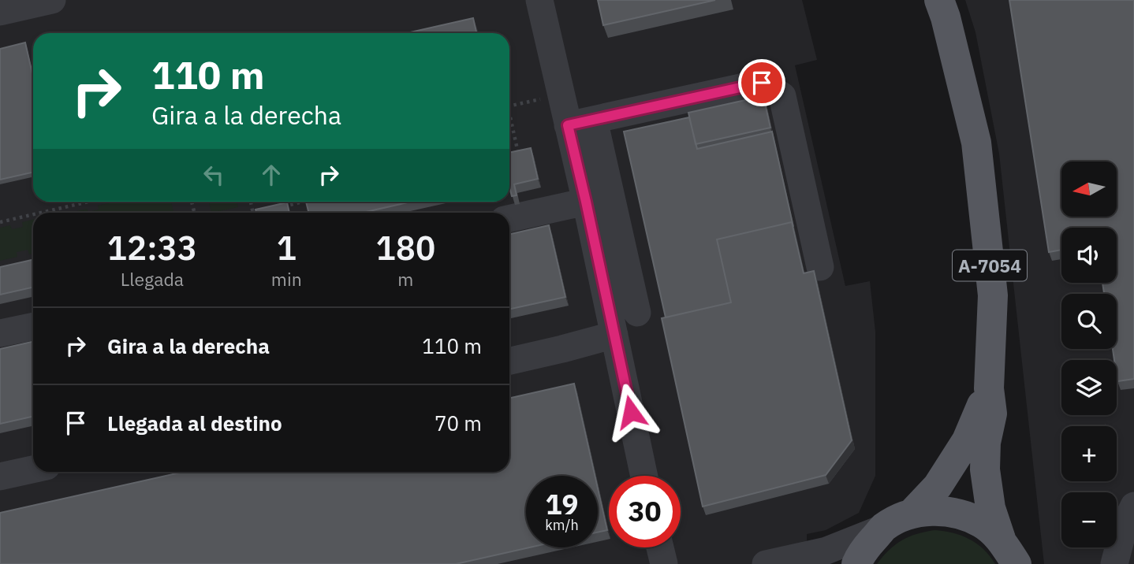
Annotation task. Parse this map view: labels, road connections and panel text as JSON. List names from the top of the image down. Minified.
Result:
{"streets":{"main road":["A-7054"]},"north":"left","page":{"turn":["110 m","Gira a la derecha"],"map_buttons":["+","−"],"eta":["12:33","Llegada","1","min","180","m"],"list":[{"name":"Gira a la derecha","value":"110 m"},{"name":"Llegada al destino","value":"70 m"}],"speed":"19 km/h","limit":"30"}}
